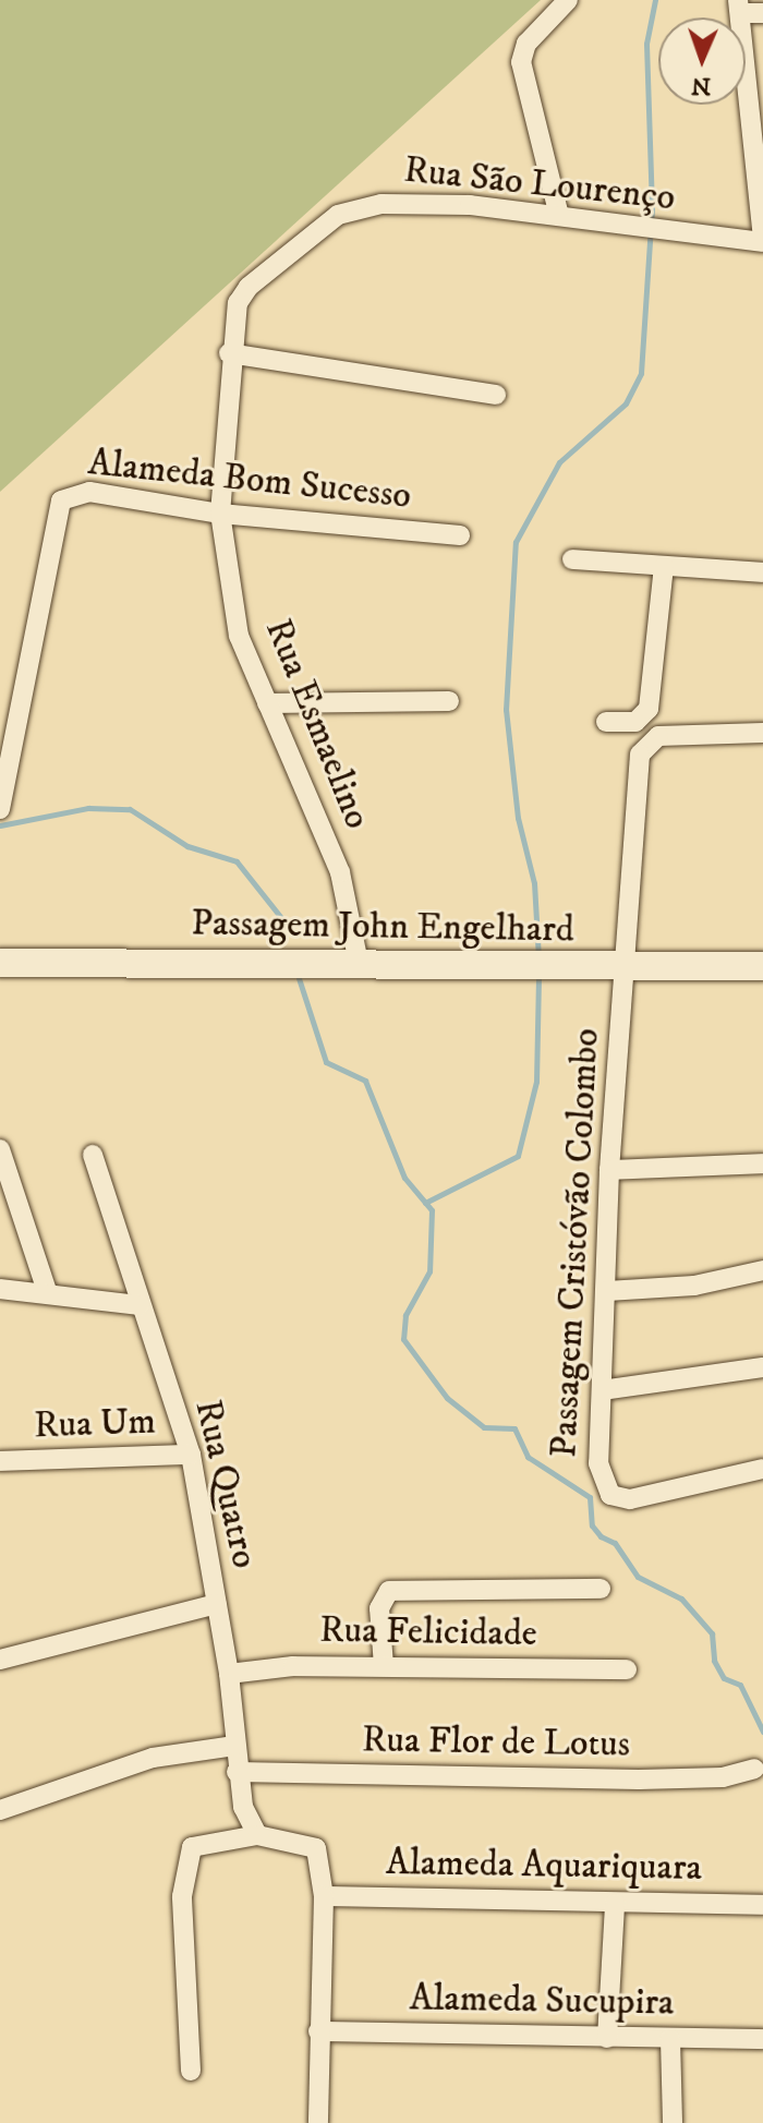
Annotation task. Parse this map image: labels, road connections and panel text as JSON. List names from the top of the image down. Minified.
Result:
{"streets":{"main road":["Passagem John Engelhard"],"street":["Rua São Lourenço","Alameda Bom Sucesso","Rua Esmaelino","Passagem Cristóvão Colombo","Rua Um","Rua Quatro","Rua Felicidade","Rua Flor de Lotus","Alameda Aquariquara","Alameda Sucupira"]},"crossings":[["Rua São Lourenço","Rua Esmaelino"],["Alameda Bom Sucesso","Rua Esmaelino"],["Rua Esmaelino","Passagem John Engelhard"],["Passagem John Engelhard","Passagem Cristóvão Colombo"],["Rua Um","Rua Quatro"],["Rua Quatro","Rua Felicidade"],["Rua Quatro","Rua Flor de Lotus"]],"north":"bottom"}
